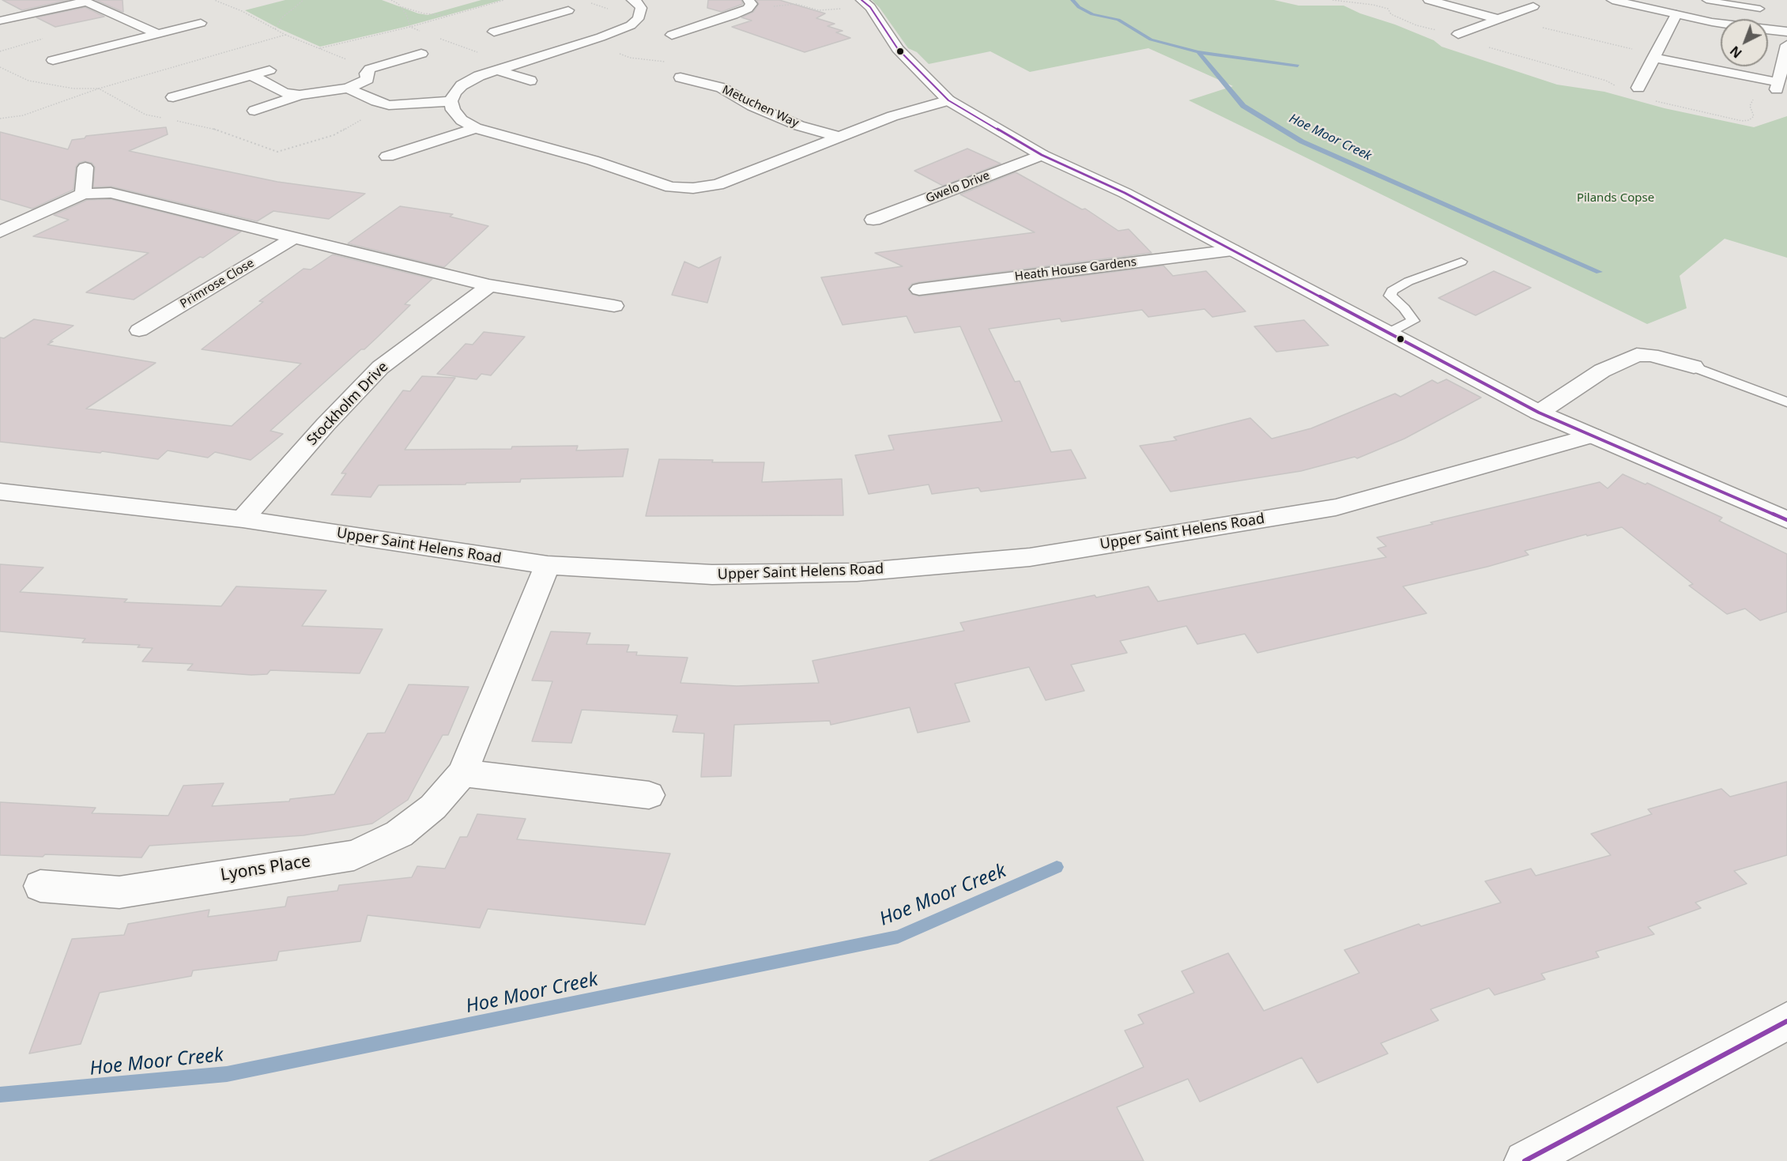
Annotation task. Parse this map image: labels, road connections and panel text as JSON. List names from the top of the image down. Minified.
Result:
{"streets":{"street":["Metuchen Way","Gwelo Drive","Heath House Gardens","Primrose Close","Stockholm Drive","Upper Saint Helens Road","Lyons Place"]},"crossings":[["Stockholm Drive","Upper Saint Helens Road"],["Upper Saint Helens Road","Lyons Place"]],"water":["Hoe Moor Creek"],"parks":["Pilands Copse"],"north":"bottom left"}
